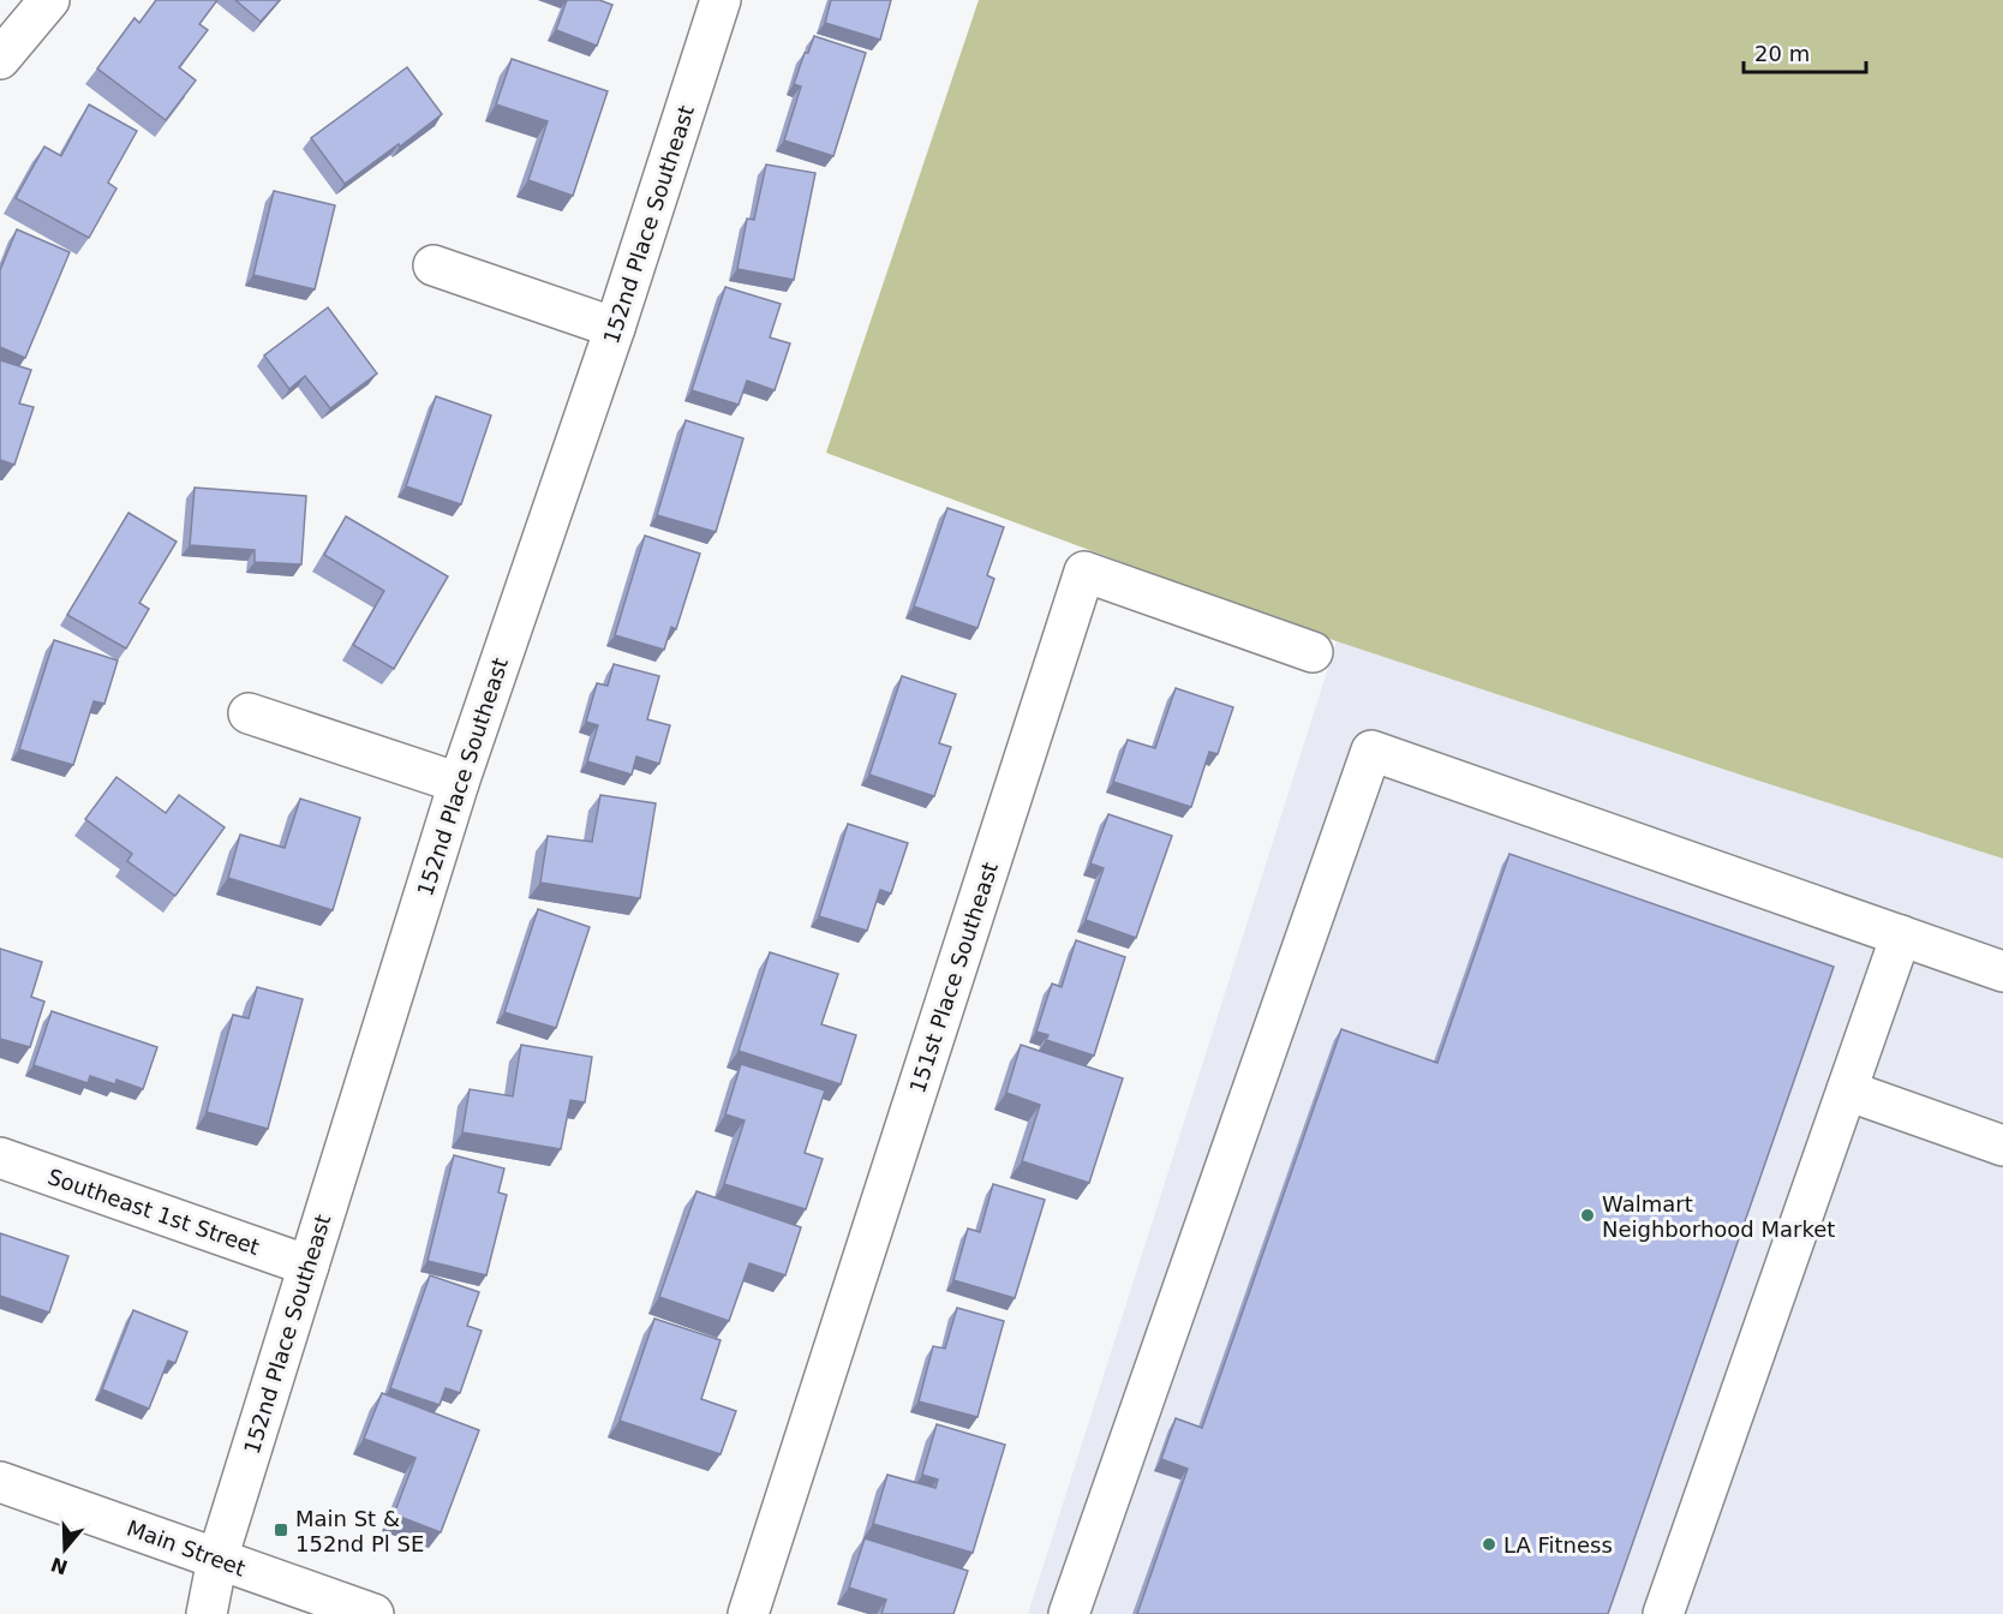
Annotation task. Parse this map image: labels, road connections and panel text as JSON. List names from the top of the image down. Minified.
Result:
{"streets":{"street":["152nd Place Southeast","151st Place Southeast","Southeast 1st Street","Main Street"]},"crossings":[["152nd Place Southeast","Southeast 1st Street"],["152nd Place Southeast","Main Street"]],"places":{"other":["Walmart Neighborhood Market","LA Fitness"],"transit":["Main St & 152nd Pl SE"]},"scale_bar":"20 m","north":"bottom"}
